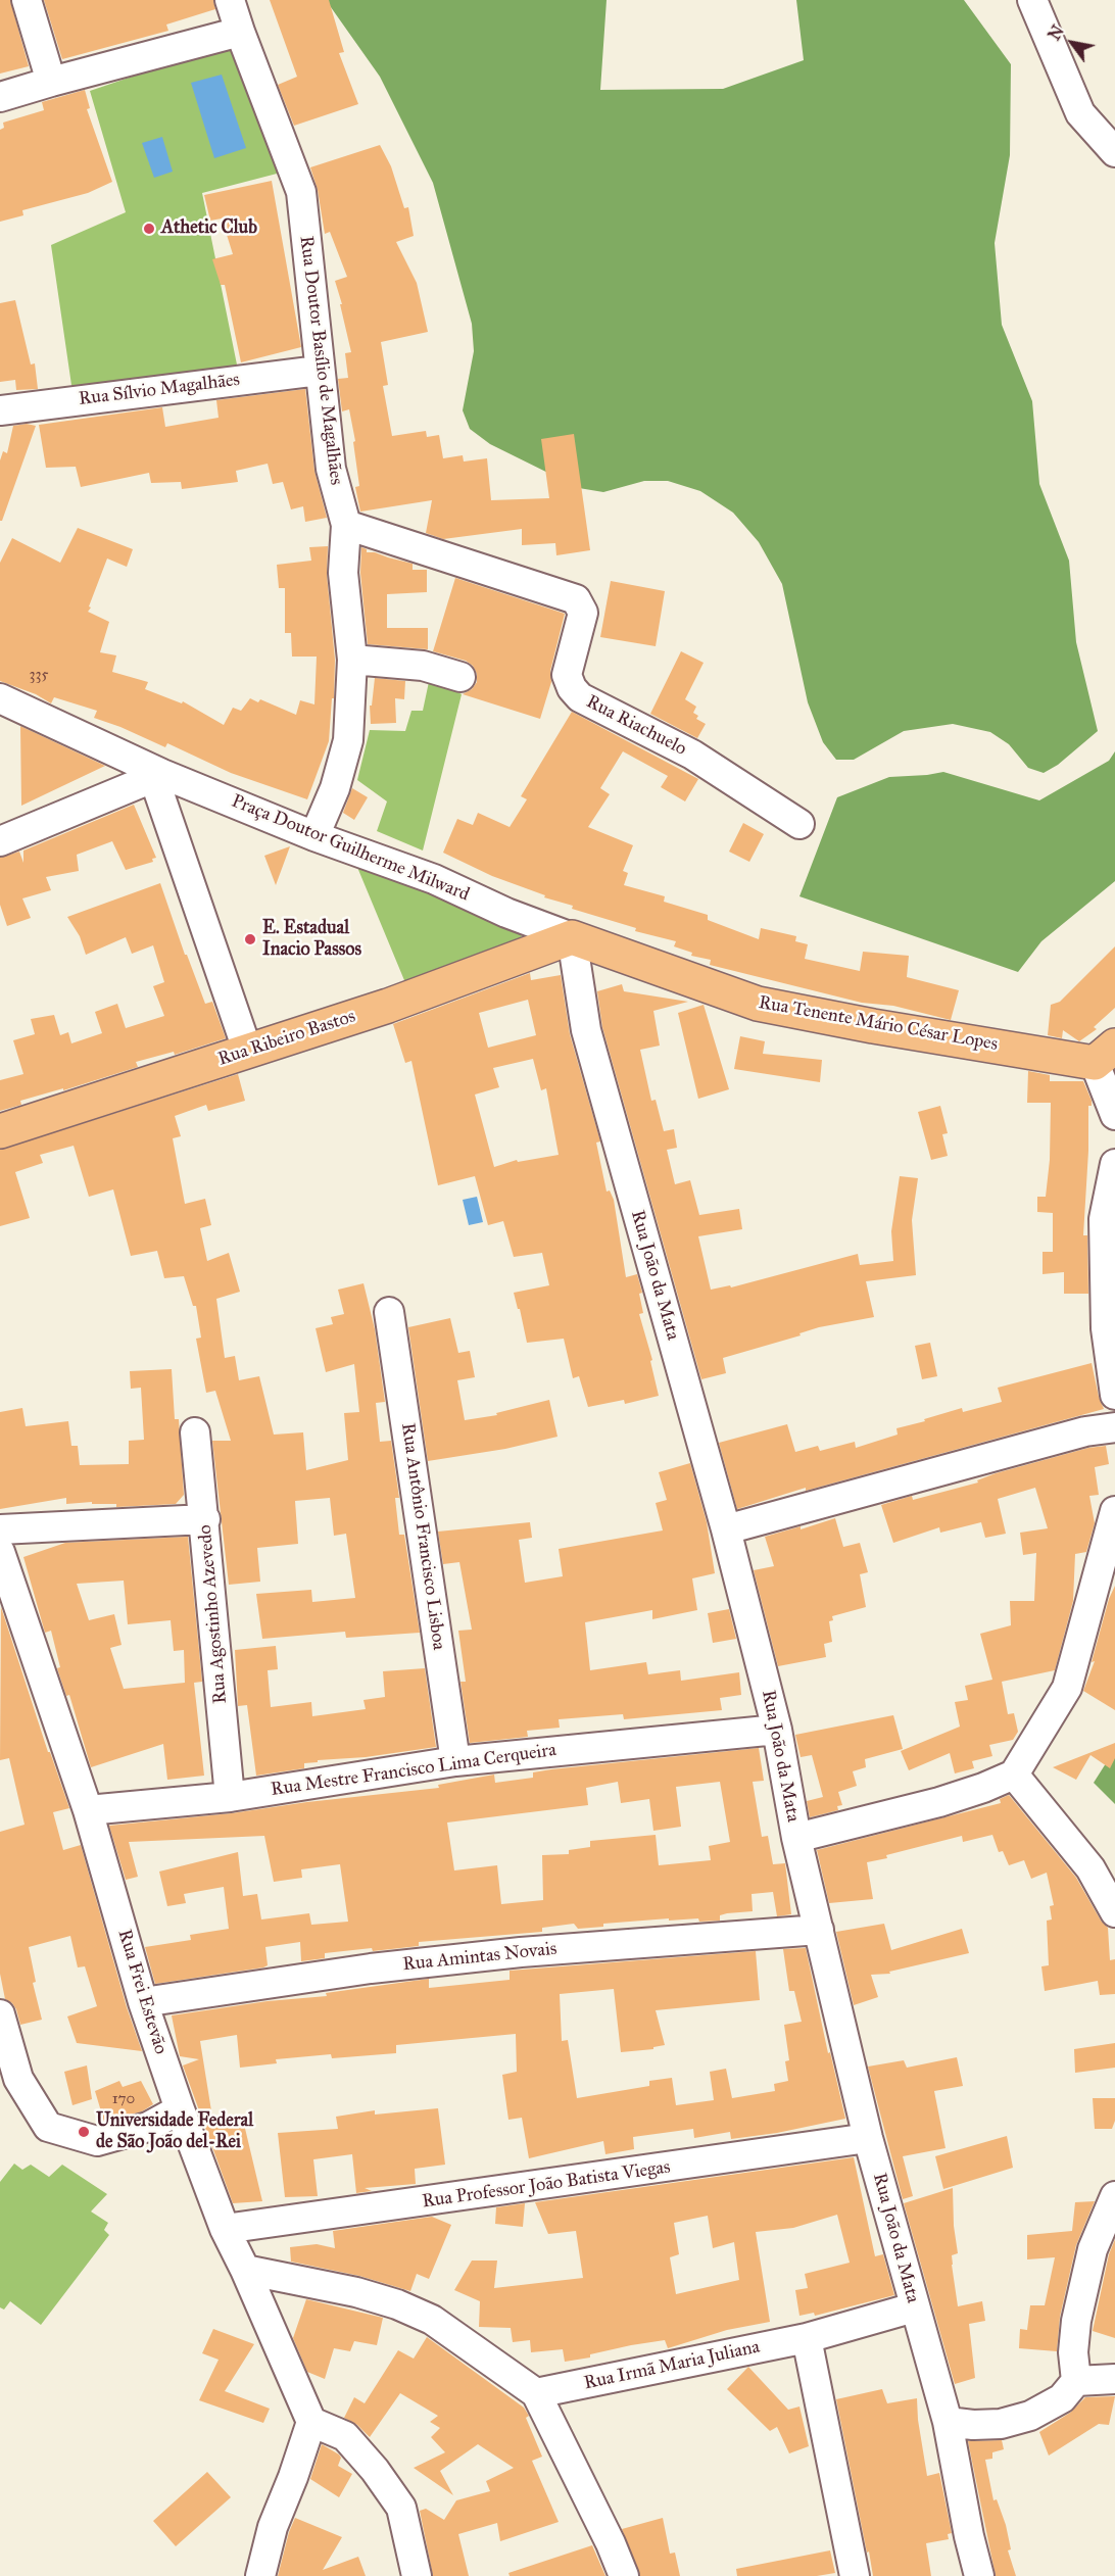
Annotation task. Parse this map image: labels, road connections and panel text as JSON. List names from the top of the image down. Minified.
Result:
{"streets":{"main road":["Rua Tenente Mário César Lopes","Rua Ribeiro Bastos"],"street":["Rua Doutor Basílio de Magalhães","Rua Sílvio Magalhães","Rua Riachuelo","Praça Doutor Guilherme Milward","Rua João da Mata","Rua Antônio Francisco Lisboa","Rua Agostinho Azevedo","Rua Mestre Francisco Lima Cerqueira","Rua Amintas Novais","Rua Frei Estevão","Rua Professor João Batista Viegas","Rua Irmã Maria Juliana"]},"crossings":[["Rua Doutor Basílio de Magalhães","Rua Sílvio Magalhães"],["Rua Doutor Basílio de Magalhães","Rua Riachuelo"],["Rua Doutor Basílio de Magalhães","Praça Doutor Guilherme Milward"],["Praça Doutor Guilherme Milward","Rua Tenente Mário César Lopes"],["Praça Doutor Guilherme Milward","Rua Ribeiro Bastos"],["Praça Doutor Guilherme Milward","Rua João da Mata"],["Rua Tenente Mário César Lopes","Rua Ribeiro Bastos"],["Rua Tenente Mário César Lopes","Rua João da Mata"],["Rua Ribeiro Bastos","Rua João da Mata"],["Rua João da Mata","Rua Mestre Francisco Lima Cerqueira"],["Rua João da Mata","Rua Amintas Novais"],["Rua João da Mata","Rua Professor João Batista Viegas"],["Rua João da Mata","Rua Irmã Maria Juliana"],["Rua Antônio Francisco Lisboa","Rua Mestre Francisco Lima Cerqueira"],["Rua Agostinho Azevedo","Rua Mestre Francisco Lima Cerqueira"],["Rua Mestre Francisco Lima Cerqueira","Rua Frei Estevão"],["Rua Amintas Novais","Rua Frei Estevão"],["Rua Frei Estevão","Rua Professor João Batista Viegas"]],"places":["Athetic Club","E. Estadual Inacio Passos","Universidade Federal de São João del-Rei"],"house_numbers":["335","170"],"north":"top left"}
